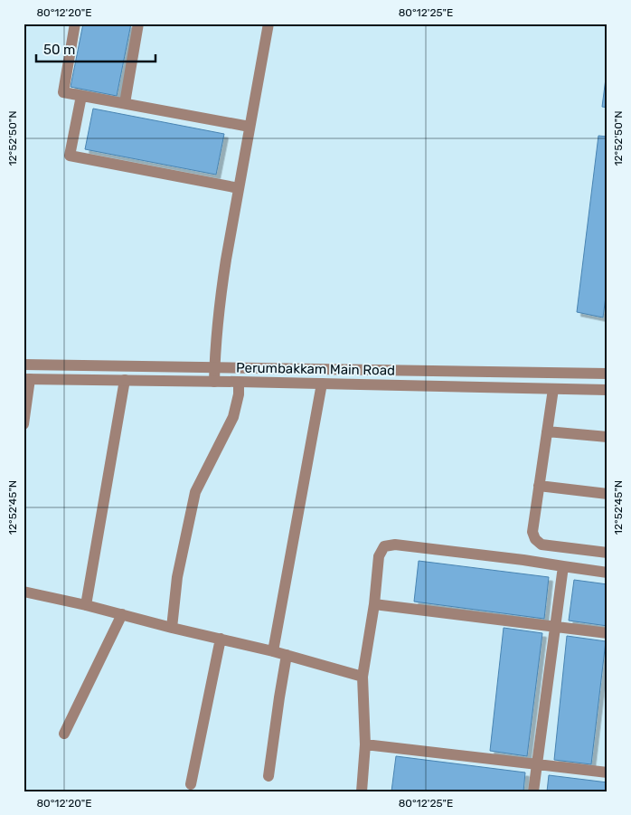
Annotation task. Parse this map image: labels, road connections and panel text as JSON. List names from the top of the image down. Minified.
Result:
{"streets":{"street":["Perumbakkam Main Road"]},"scale_bar":"50 m","coordinates":["80°12'20\"E","80°12'25\"E","12°52'50\"N","12°52'45\"N"]}
